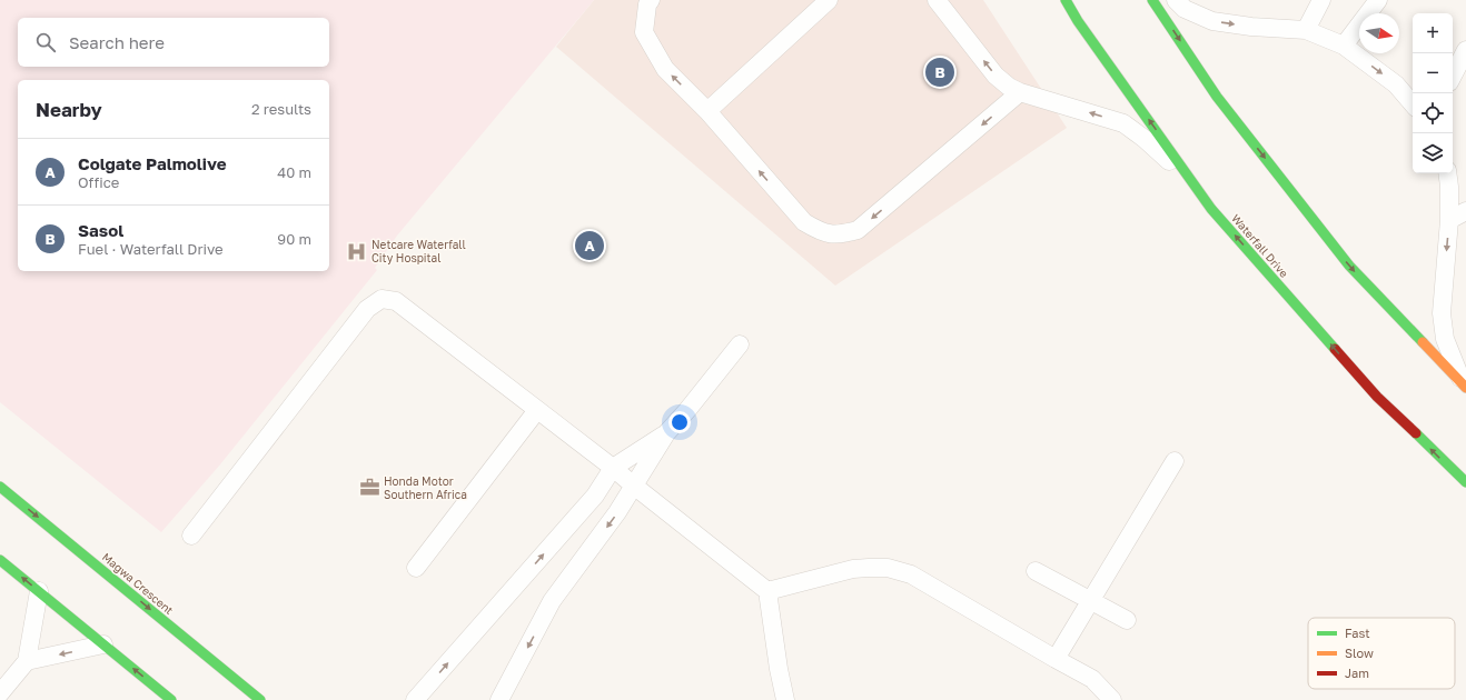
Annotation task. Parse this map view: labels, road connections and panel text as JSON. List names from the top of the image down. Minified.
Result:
{"streets":{"main road":["Waterfall Drive","Magwa Crescent"]},"places":{"hospital":["Netcare Waterfall City Hospital"],"office":["Honda Motor Southern Africa"]},"legend":["Fast","Slow","Jam"],"north":"right","page":{"map_buttons":["+","−"],"search":"Search here","pins":["B","A"],"heading":["Nearby","2 results"],"list":[{"mark":"A","name":"Colgate Palmolive","note":"Office","value":"40 m"},{"mark":"B","name":"Sasol","note":"Fuel · Waterfall Drive","value":"90 m"}]}}
